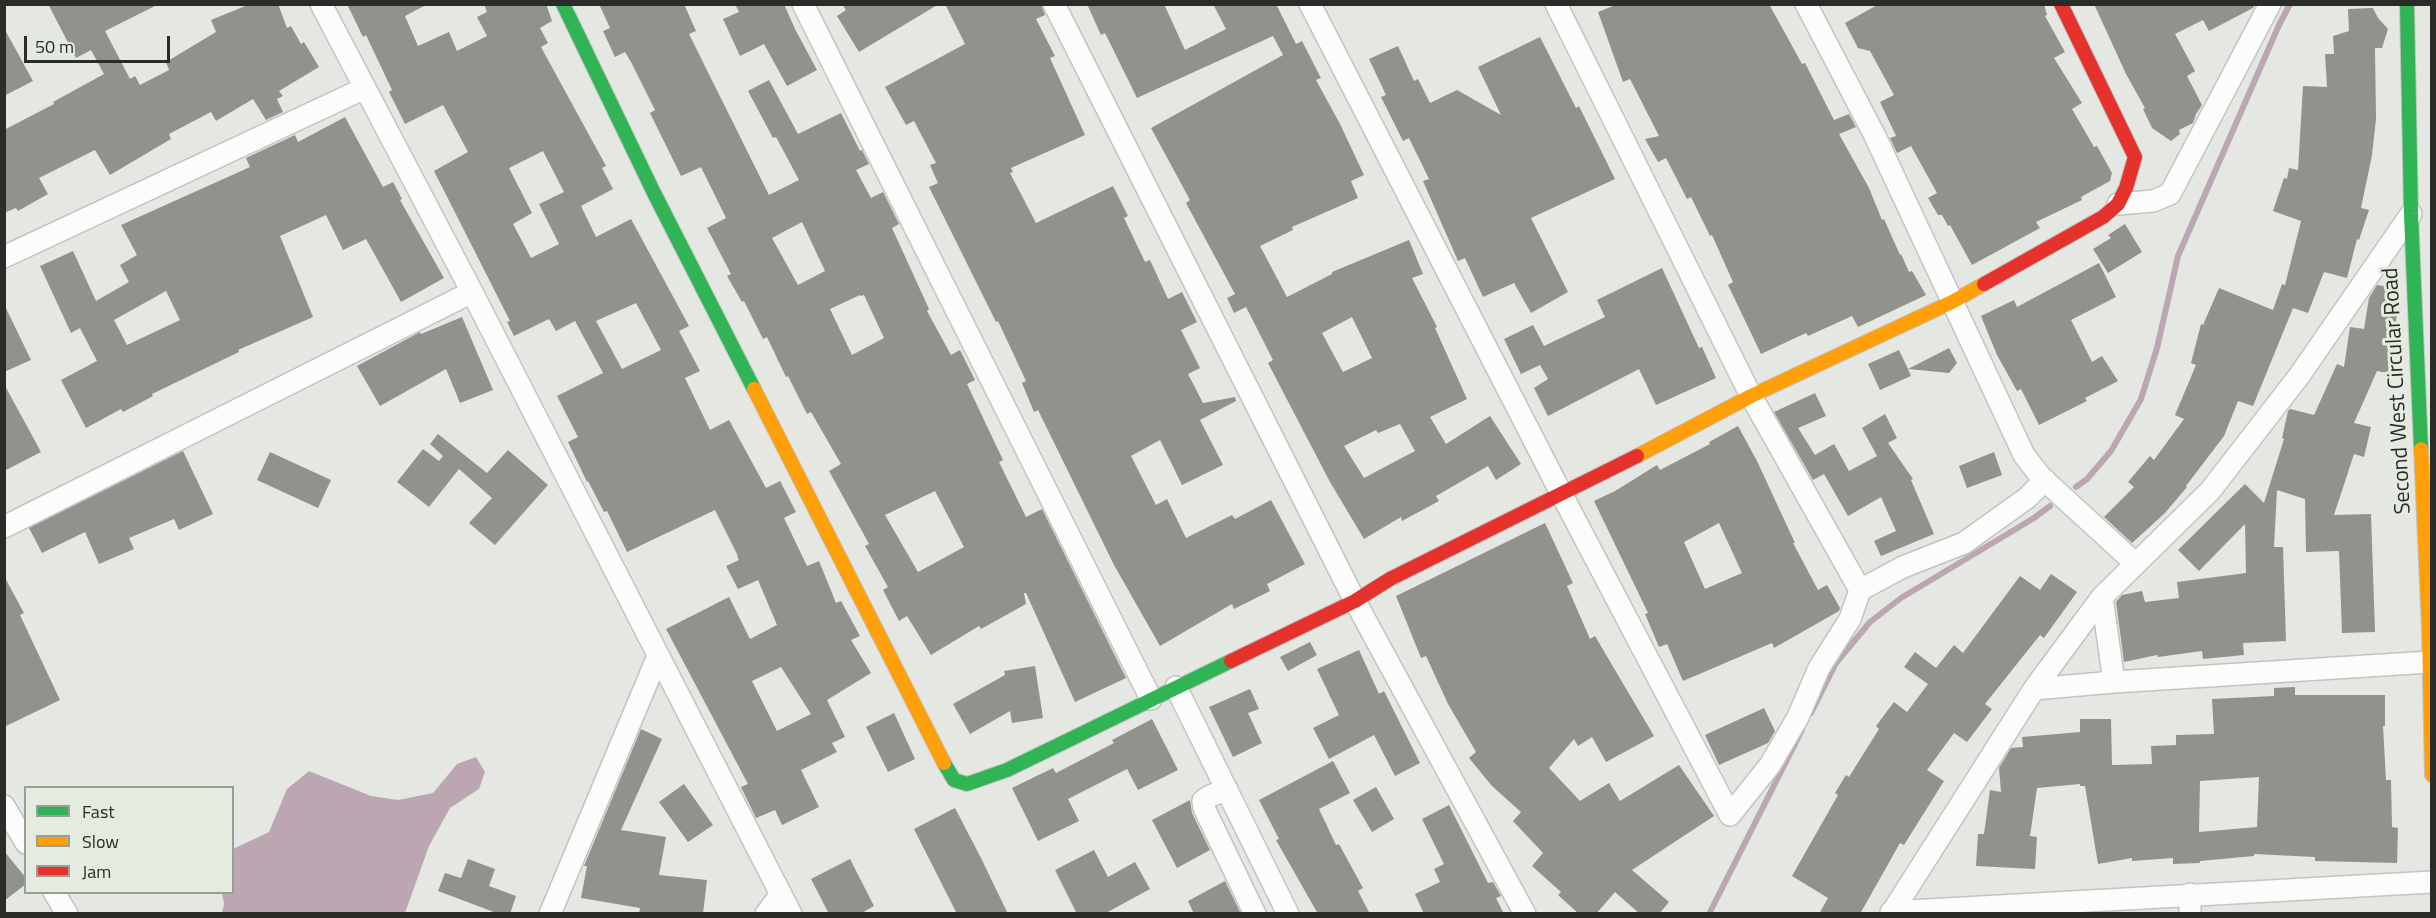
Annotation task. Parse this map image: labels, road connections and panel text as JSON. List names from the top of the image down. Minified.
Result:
{"streets":{"street":["Second West Circular Road"]},"legend":["Fast","Slow","Jam"],"scale_bar":"50 m"}
